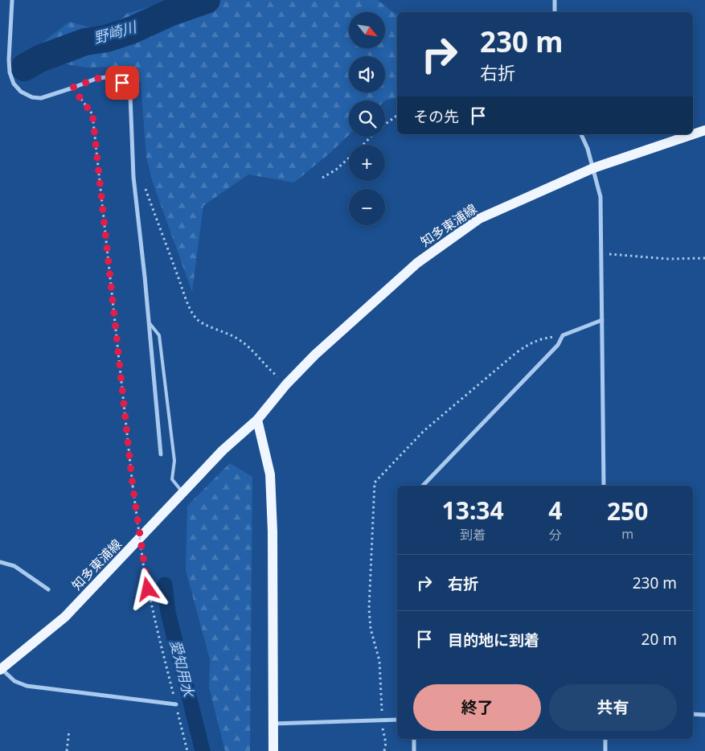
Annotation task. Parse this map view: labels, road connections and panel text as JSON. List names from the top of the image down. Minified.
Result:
{"streets":{"main road":["知多東浦線"]},"water":["野崎川","愛知用水"],"north":"bottom right","page":{"map_buttons":["+","−"],"turn":["230 m","右折"],"then":"その先","eta":["13:34","到着","4","分","250","m"],"list":[{"name":"右折","value":"230 m"},{"name":"目的地に到着","value":"20 m"}],"buttons":["終了","共有"]}}
